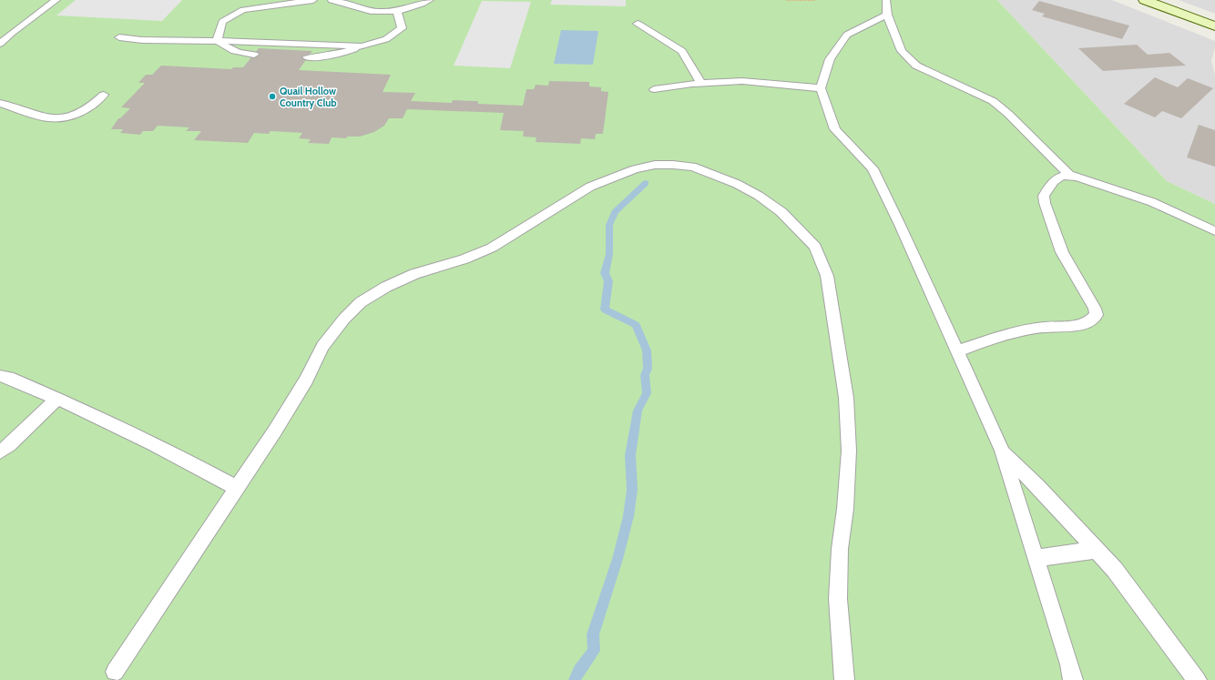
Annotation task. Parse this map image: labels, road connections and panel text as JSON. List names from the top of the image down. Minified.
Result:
{"places":["Quail Hollow Country Club"]}
